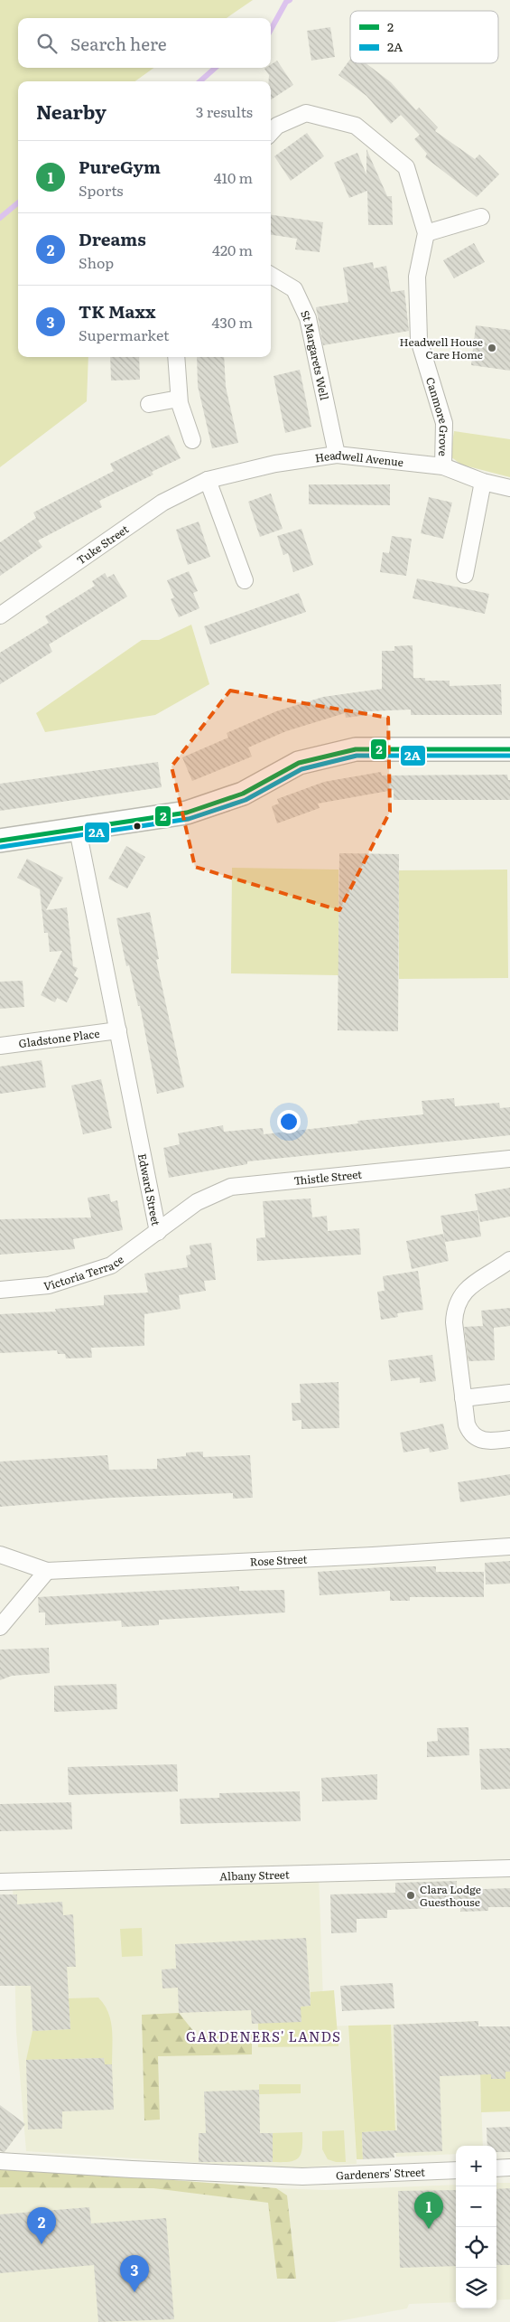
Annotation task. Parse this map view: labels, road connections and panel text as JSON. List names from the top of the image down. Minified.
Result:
{"streets":{"street":["St Margarets Well","Canmore Grove","Headwell Avenue","Tuke Street","Gladstone Place","Thistle Street","Edward Street","Victoria Terrace","Rose Street","Albany Street","Gardeners' Street"]},"crossings":[["St Margarets Well","Headwell Avenue"],["Canmore Grove","Headwell Avenue"],["Headwell Avenue","Tuke Street"],["Gladstone Place","Edward Street"],["Thistle Street","Edward Street"],["Thistle Street","Victoria Terrace"],["Edward Street","Victoria Terrace"]],"districts":["GARDENERS' LANDS"],"places":["Headwell House Care Home","Clara Lodge Guesthouse"],"lines":["transit line 2","transit line 2A"],"legend":["2","2A"],"page":{"search":"Search here","heading":["Nearby","3 results"],"list":[{"mark":"1","name":"PureGym","note":"Sports","value":"410 m"},{"mark":"2","name":"Dreams","note":"Shop","value":"420 m"},{"mark":"3","name":"TK Maxx","note":"Supermarket","value":"430 m"}],"map_buttons":["+","−"],"pins":["1","2","3"]}}
